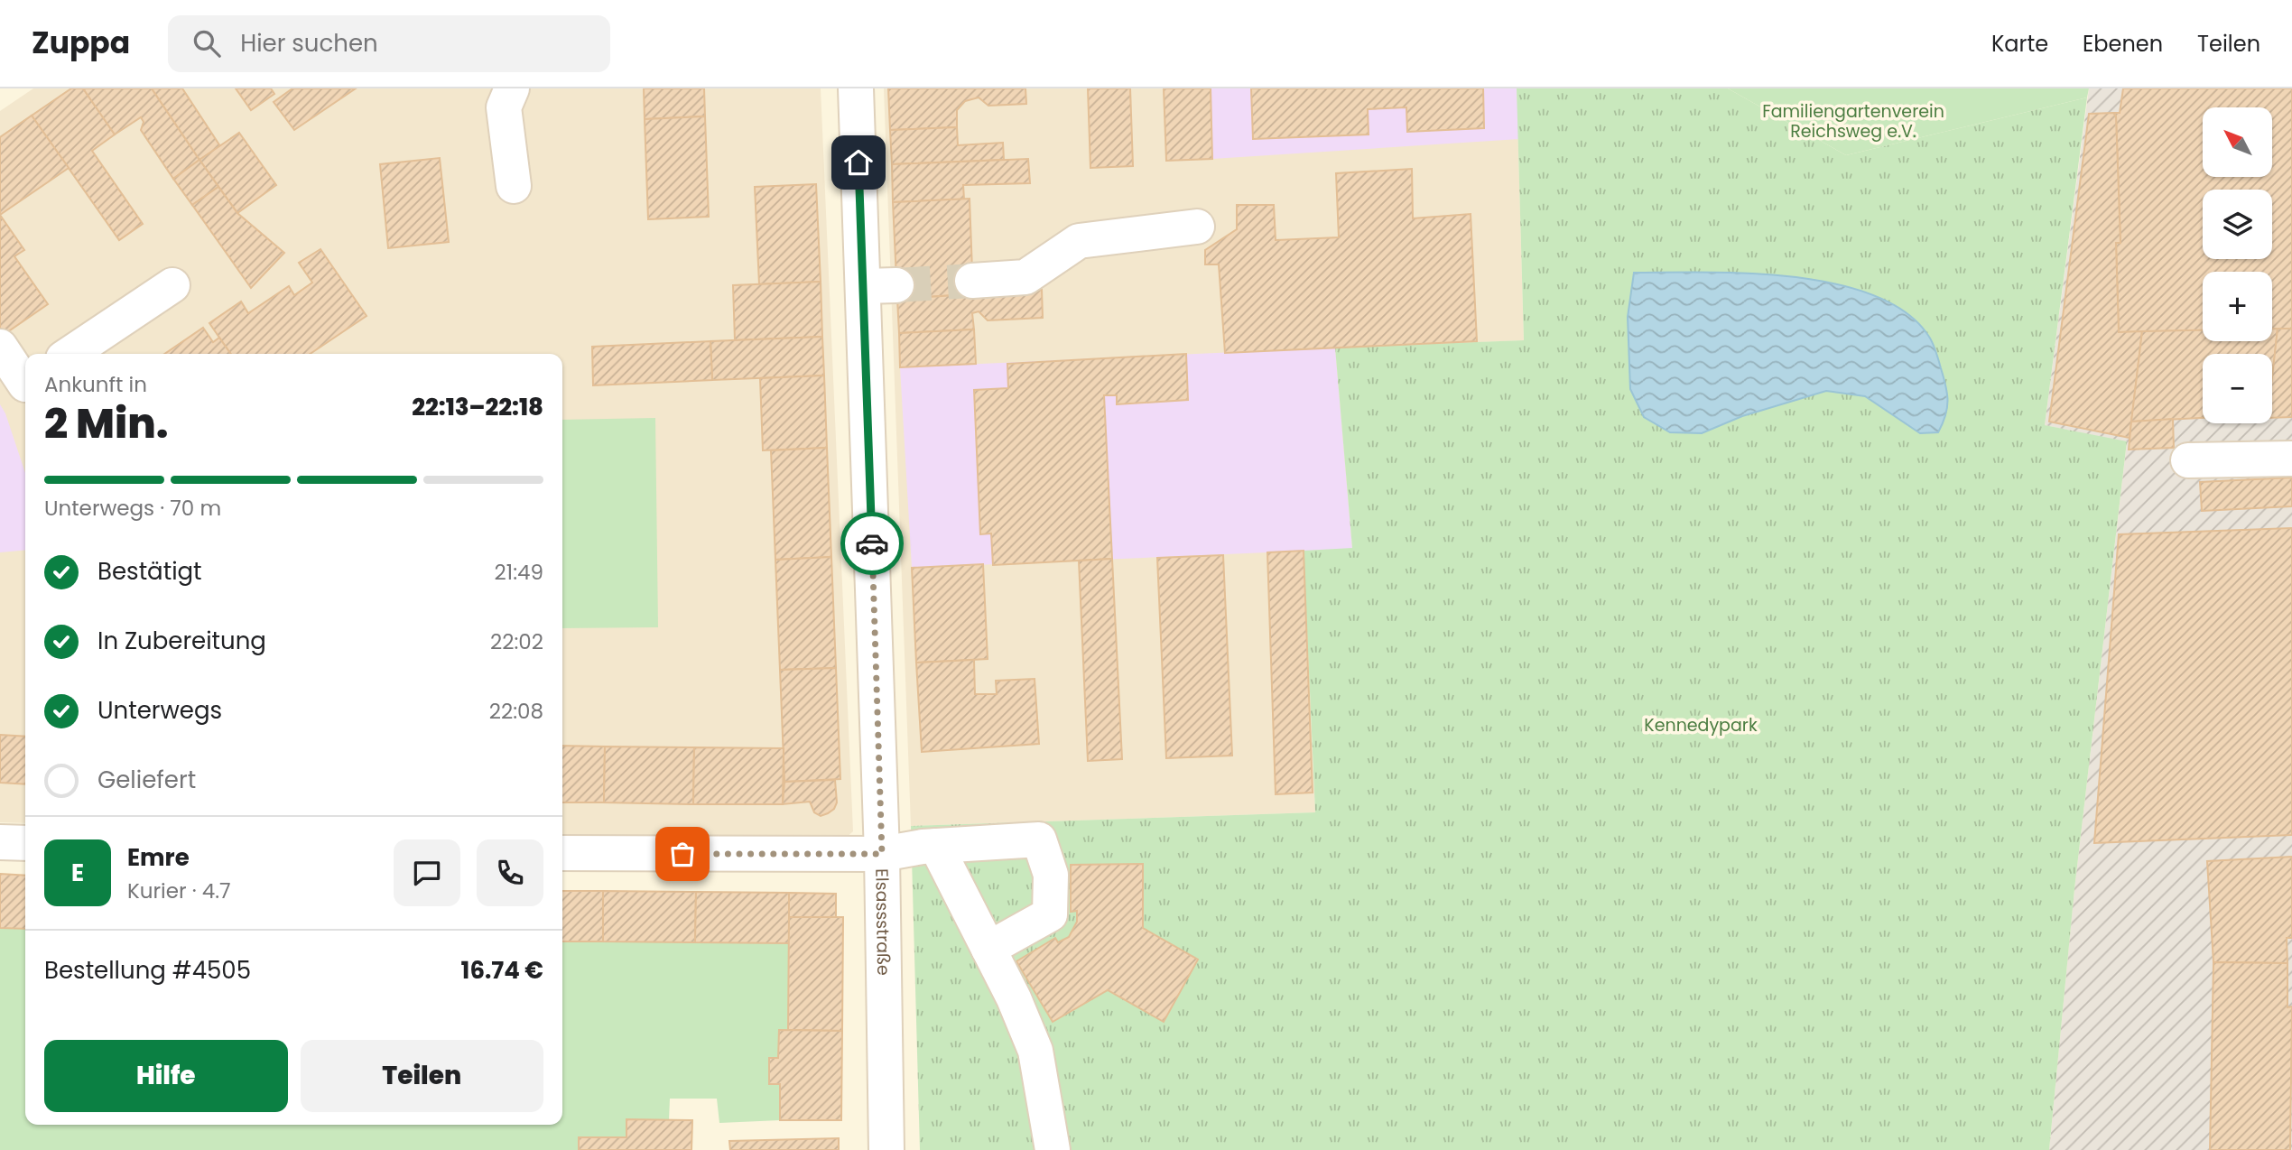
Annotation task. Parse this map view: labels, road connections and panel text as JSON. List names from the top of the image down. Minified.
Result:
{"streets":{"street":["Elsassstraße"]},"parks":["Familiengartenverein Reichsweg e.V.","Kennedypark"],"north":"top left","page":{"header":"Zuppa","search":"Hier suchen","nav":["Karte","Ebenen","Teilen"],"map_buttons":["+","−"],"heading":["2 Min.","Ankunft in","22:13–22:18"],"panel":["Emre","Kurier · 4.7","Bestellung #4505","16.74 €"],"bar":"Unterwegs · 70 m","list":[["Bestätigt","21:49"],["In Zubereitung","22:02"],["Unterwegs","22:08"],"Geliefert"],"round":"E","buttons":["Hilfe","Teilen"]}}
